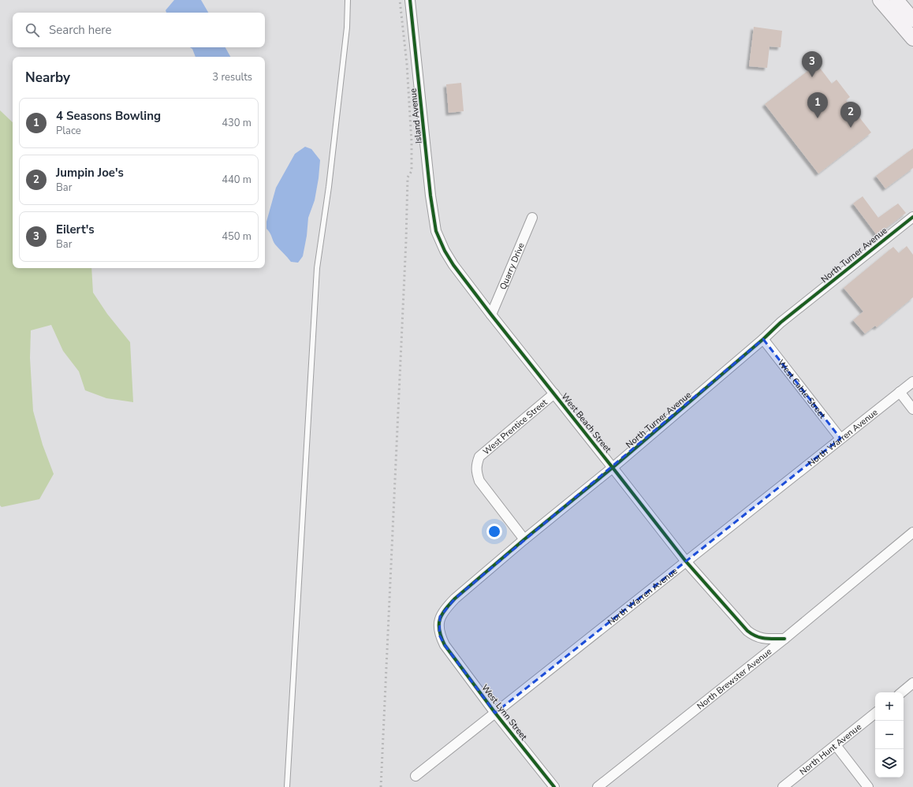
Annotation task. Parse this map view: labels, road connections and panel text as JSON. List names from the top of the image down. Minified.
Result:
{"streets":{"street":["Island Avenue","North Turner Avenue","Quarry Drive","West Cable Street","West Beach Street","West Prentice Street","North Warren Avenue","North Brewster Avenue","West Lynn Street","North Hunt Avenue"]},"crossings":[["Island Avenue","West Beach Street"],["North Turner Avenue","West Cable Street"],["North Turner Avenue","West Beach Street"],["North Turner Avenue","West Prentice Street"],["North Turner Avenue","West Lynn Street"],["Quarry Drive","West Beach Street"],["West Cable Street","North Warren Avenue"],["West Beach Street","West Prentice Street"],["West Beach Street","North Warren Avenue"],["West Beach Street","North Brewster Avenue"],["North Warren Avenue","West Lynn Street"]],"page":{"search":"Search here","pins":["3","1","2"],"heading":["Nearby","3 results"],"list":[{"mark":"1","name":"4 Seasons Bowling","note":"Place","value":"430 m"},{"mark":"2","name":"Jumpin Joe's","note":"Bar","value":"440 m"},{"mark":"3","name":"Eilert's","note":"Bar","value":"450 m"}],"map_buttons":["+","−"]}}
